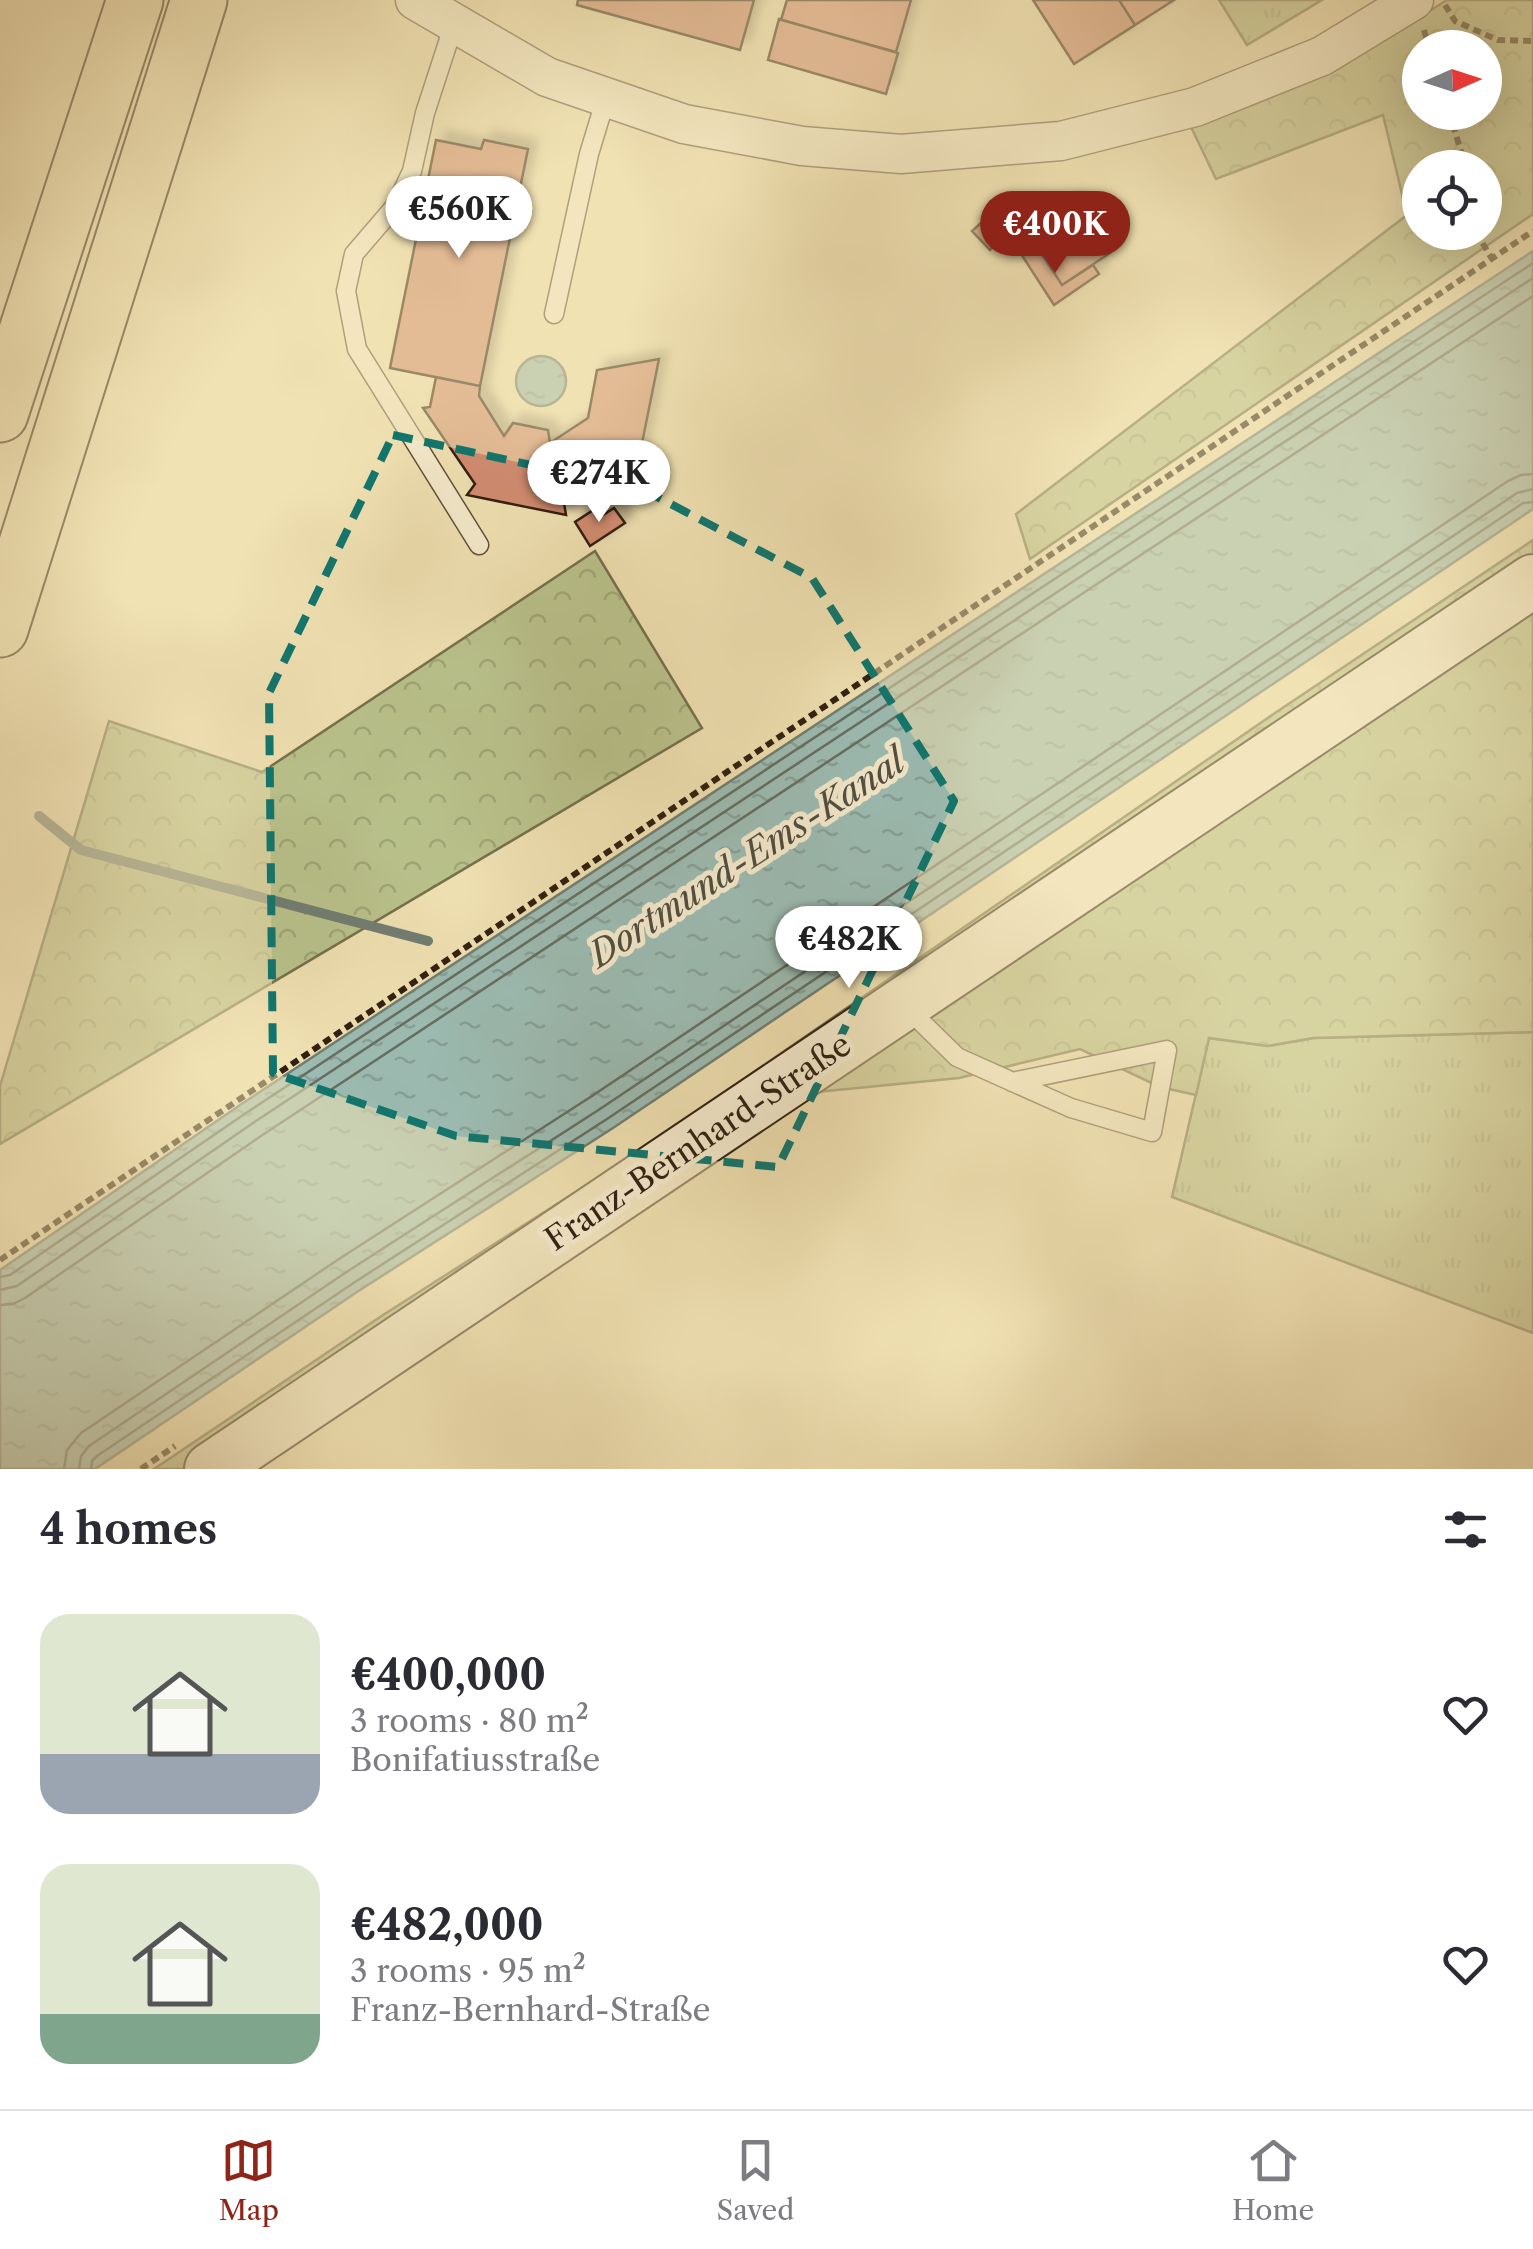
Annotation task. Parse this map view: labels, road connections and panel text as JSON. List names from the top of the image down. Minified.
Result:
{"streets":{"street":["Franz-Bernhard-Straße"]},"water":["Dortmund-Ems-Kanal"],"north":"right","page":{"price":["€560K","€400K","€274K","€482K"],"heading":"4 homes","list":[{"name":"€400,000","note":"3 rooms · 80 m² · Bonifatiusstraße"},{"name":"€482,000","note":"3 rooms · 95 m² · Franz-Bernhard-Straße"}],"tabs":["Map","Saved","Home"]}}
